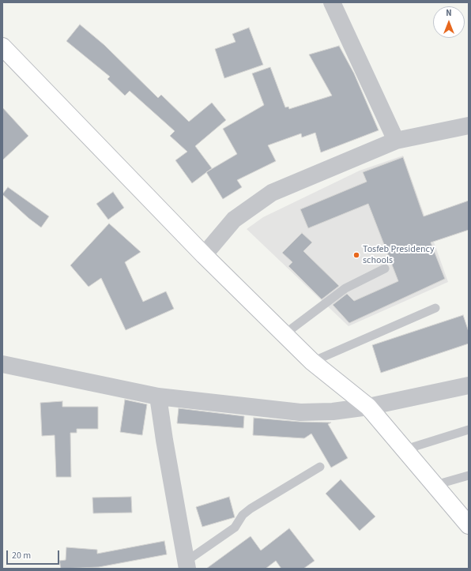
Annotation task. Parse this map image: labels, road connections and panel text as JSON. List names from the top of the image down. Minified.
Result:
{"places":["Tosfeb Presidency schools"],"scale_bar":"20 m","north":"top"}
